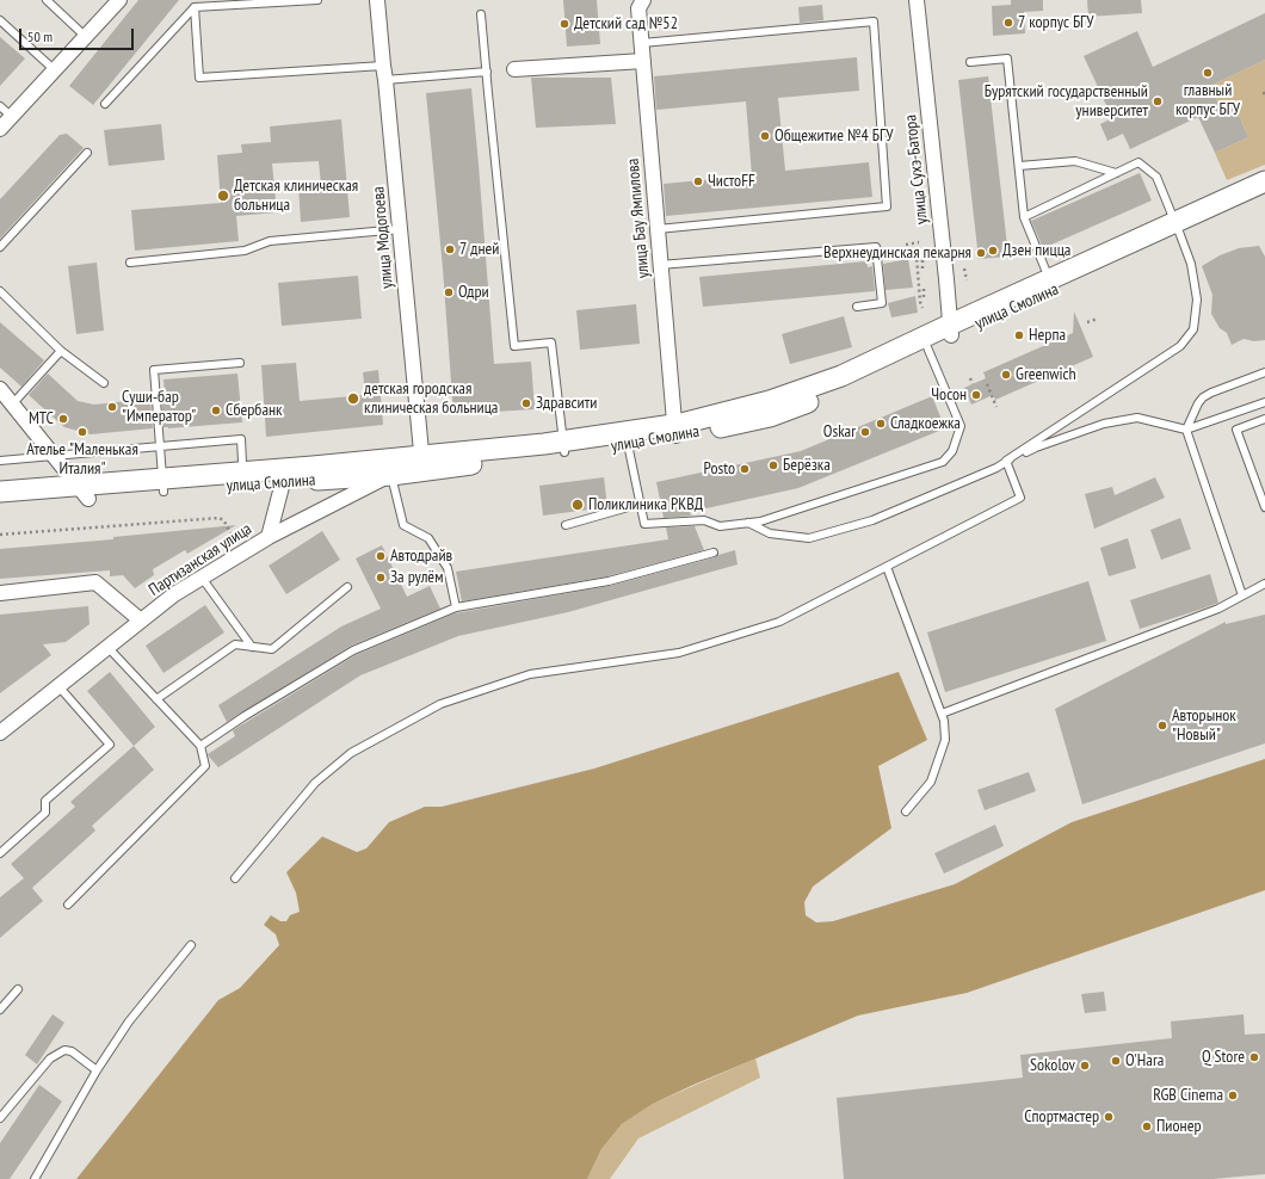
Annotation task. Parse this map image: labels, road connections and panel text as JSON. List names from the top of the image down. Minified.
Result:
{"streets":{"main road":["улица Смолина"],"street":["улица Сухэ-Батора","улица Бау Ямпилова","улица Модогоева","Партизанская улица"]},"crossings":[["улица Сухэ-Батора","улица Смолина"],["улица Бау Ямпилова","улица Смолина"],["улица Модогоева","улица Смолина"],["улица Смолина","Партизанская улица"]],"places":["7 корпус БГУ","Детский сад №52","главный корпус БГУ","Бурятский государственный университет","Общежитие №4 БГУ","ЧистоFF","Детская клиническая больница","7 дней","Дзен пицца","Верхнеудинская пекарня","Одри","Нерпа","Greenwich","Чосон","детская городская клиническая больница","Здравсити","Суши-бар \"Император\"","Сбербанк","МТС","Сладкоежка","Ателье \"Маленькая Италия\"","Oskar","Берёзка","Posto","Поликлиника РКВД","Автодрайв","За рулём","Авторынок \"Новый\"","Q Store","O'Hara","Sokolov","RGB Cinema","Спортмастер","Пионер"],"scale_bar":"50 m"}
